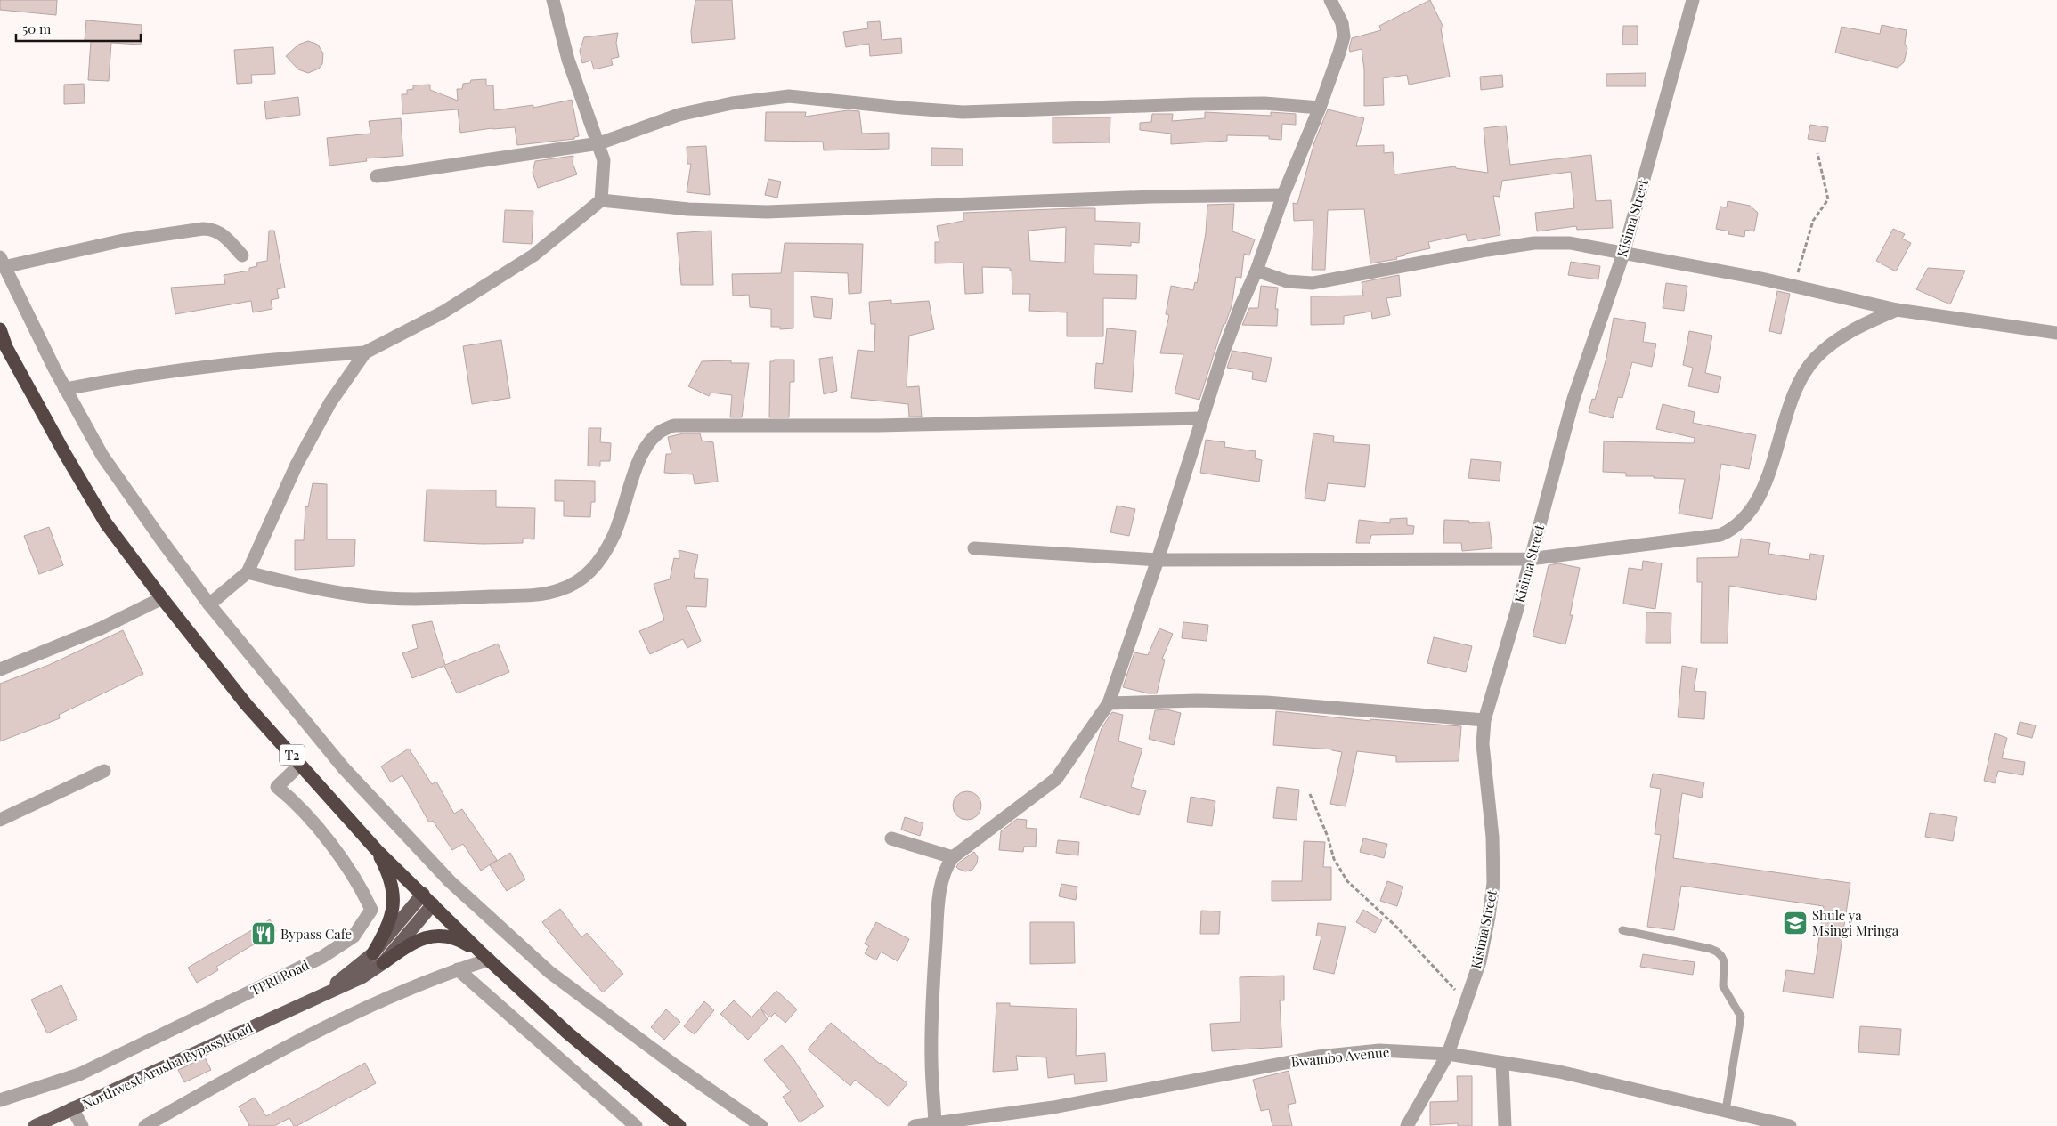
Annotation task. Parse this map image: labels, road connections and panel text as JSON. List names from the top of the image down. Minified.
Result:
{"streets":{"highway":["T2"],"main road":["Northwest Arusha Bypass Road"],"street":["Kisima Street","TPRI Road","Bwambo Avenue"]},"crossings":[["Kisima Street","Bwambo Avenue"],["T2","TPRI Road"]],"places":{"school or university":["Shule ya Msingi Mringa"],"restaurant":["Bypass Cafe"]},"scale_bar":"50 m"}
